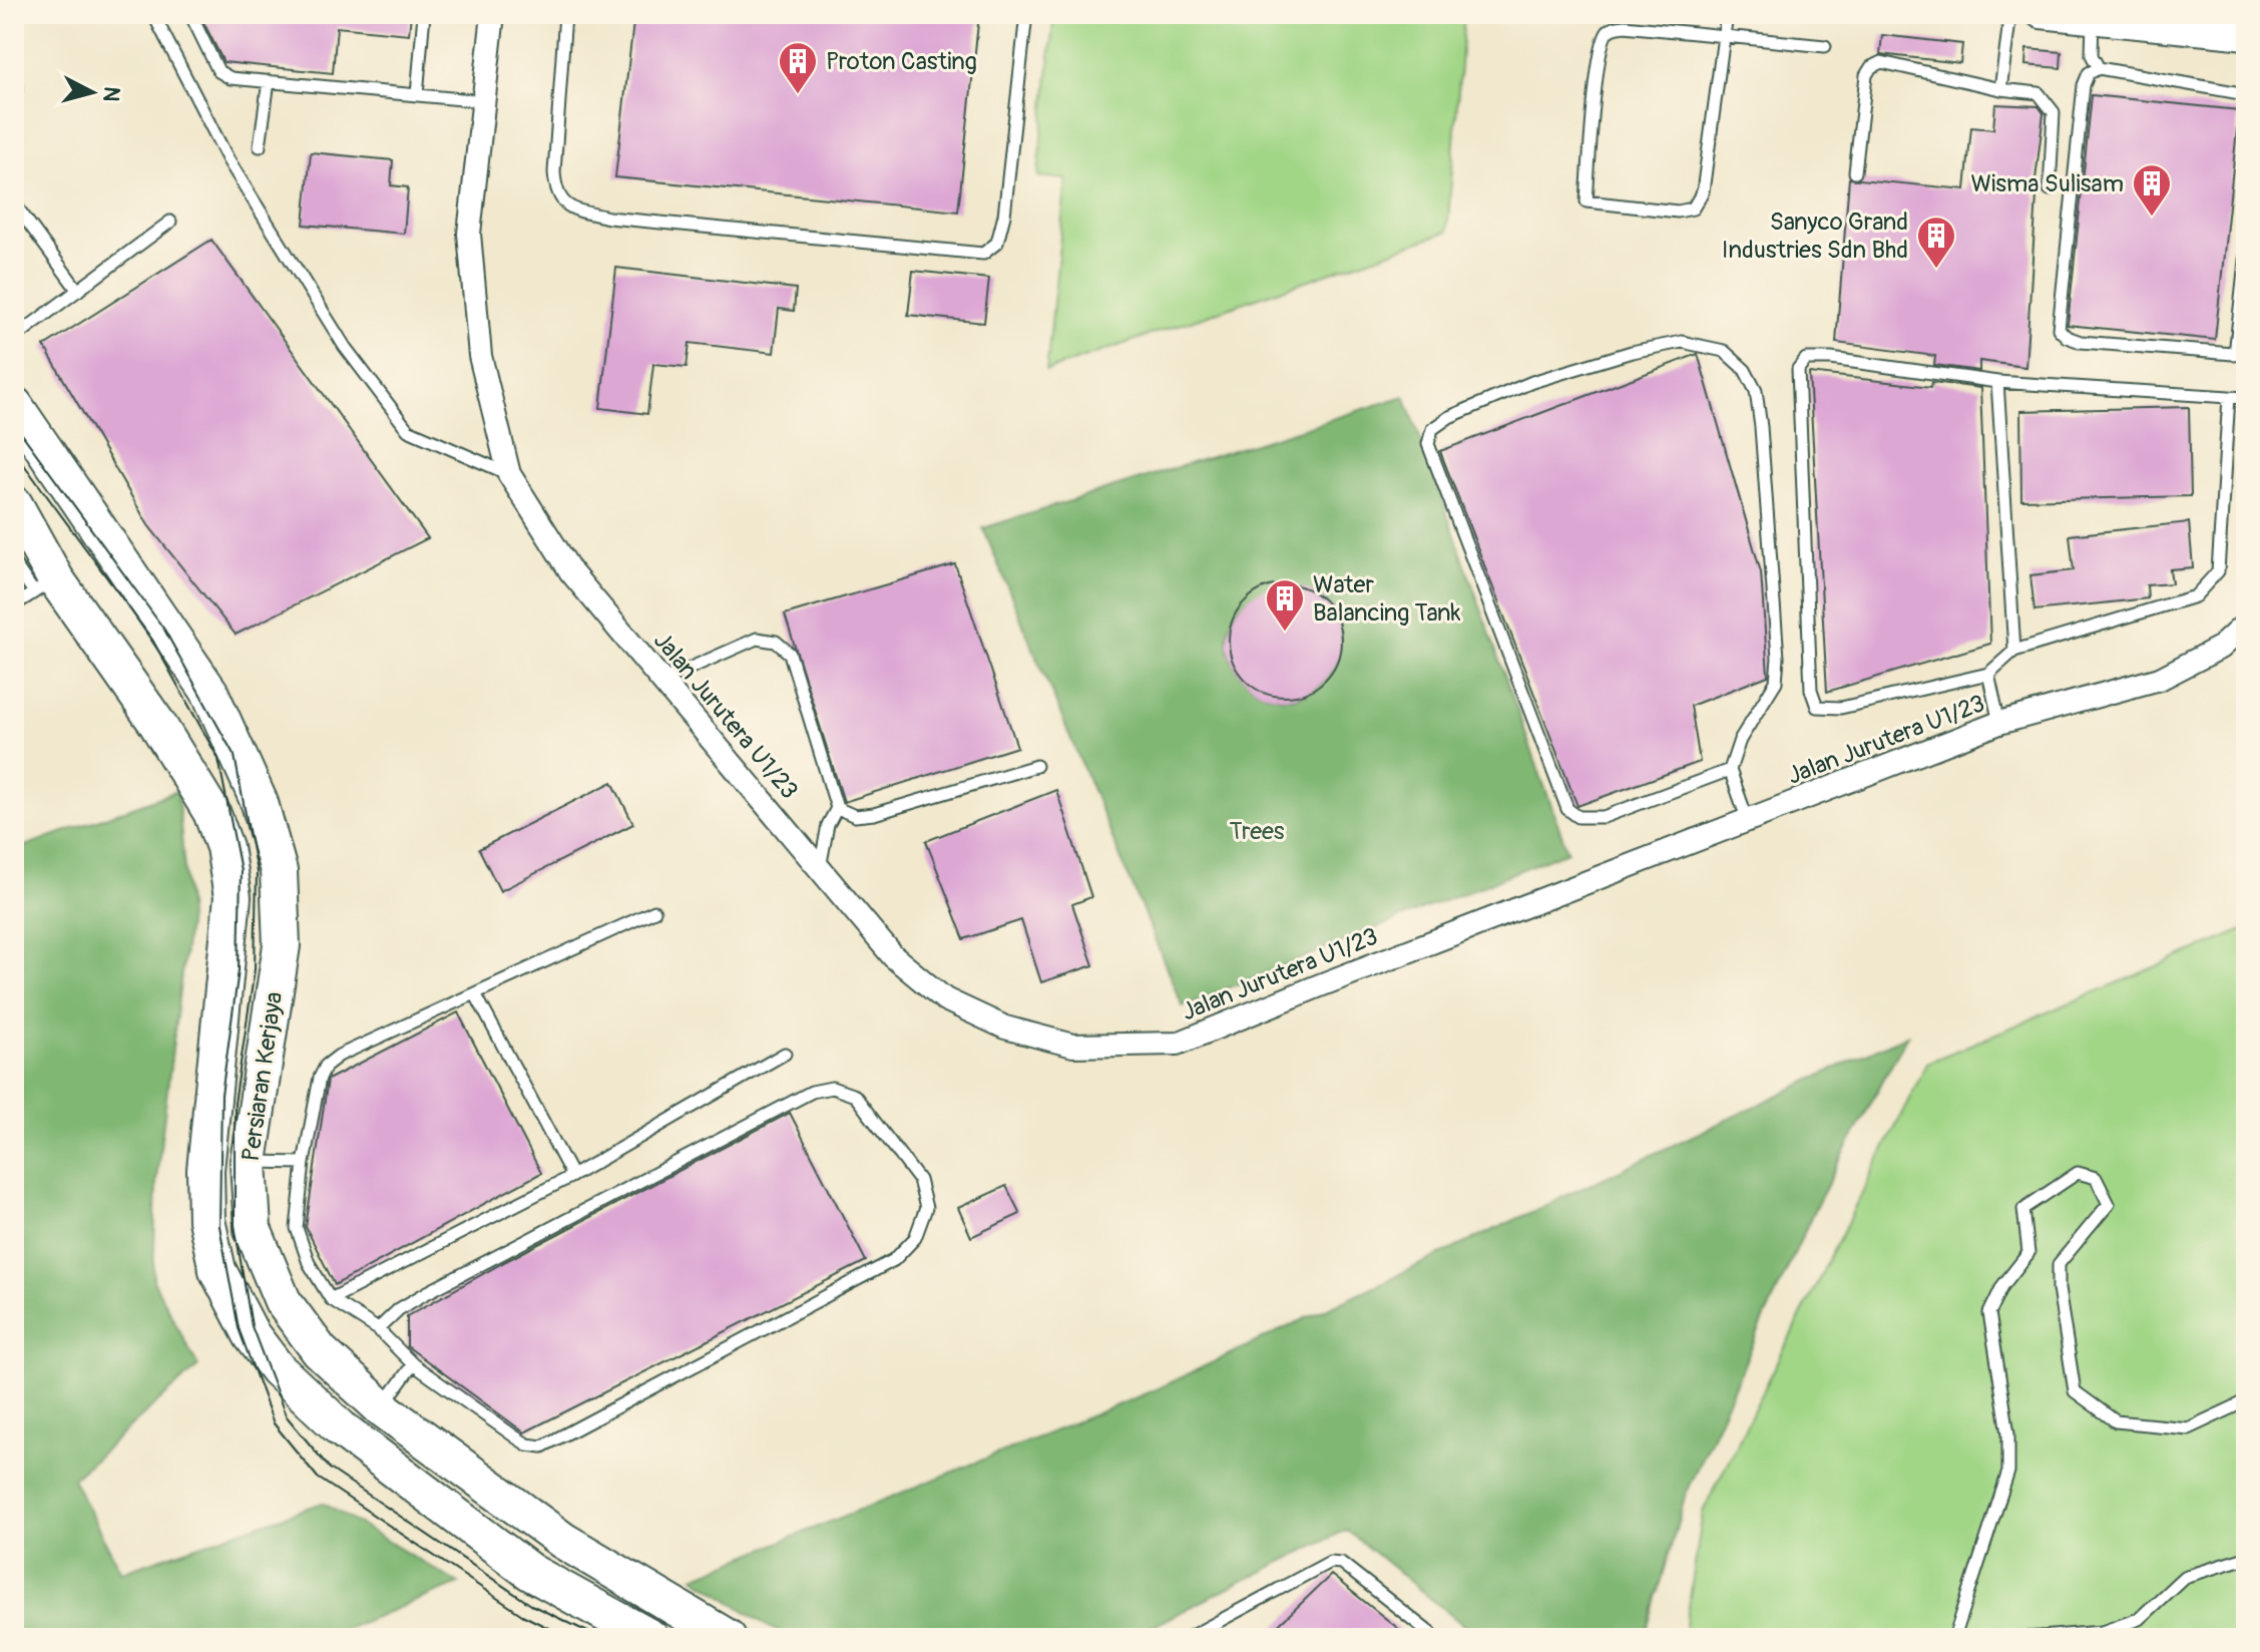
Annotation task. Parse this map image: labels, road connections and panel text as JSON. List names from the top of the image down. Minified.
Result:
{"streets":{"main road":["Persiaran Kerjaya"],"street":["Jalan Jurutera U1/23"]},"parks":["Trees"],"places":{"building":["Proton Casting","Wisma Sulisam","Sanyco Grand Industries Sdn Bhd","Water Balancing Tank"]},"north":"right"}
